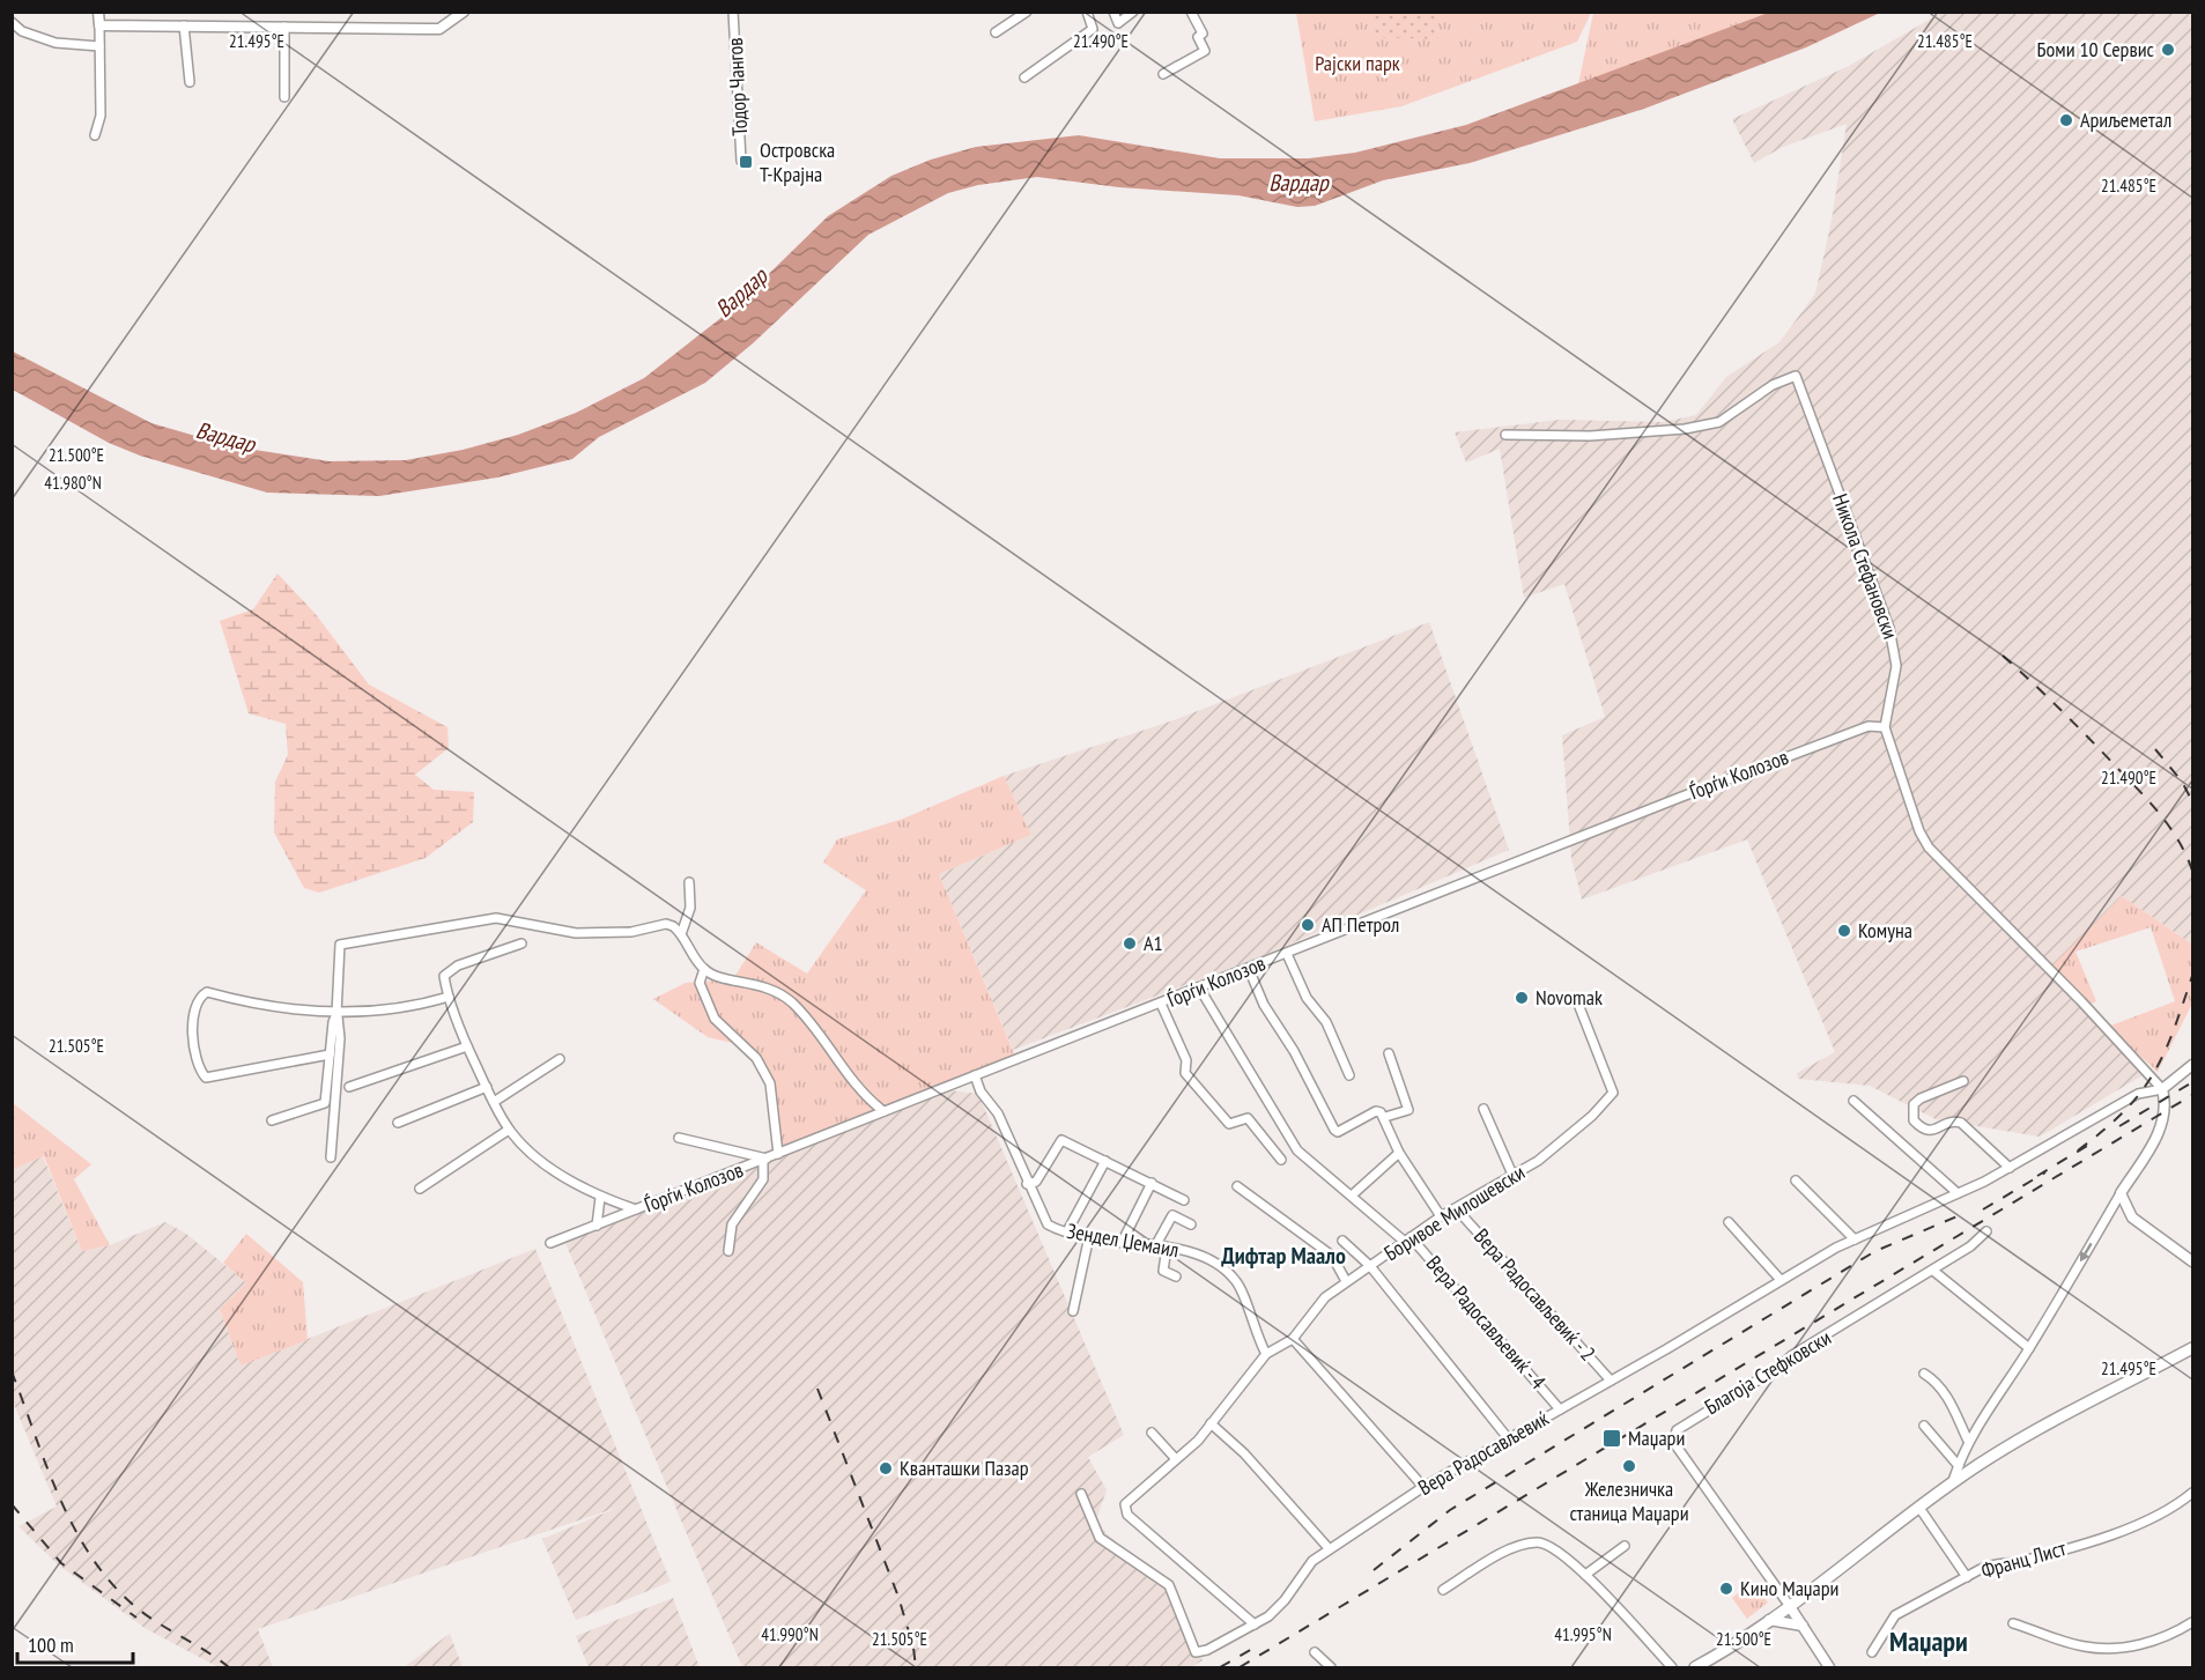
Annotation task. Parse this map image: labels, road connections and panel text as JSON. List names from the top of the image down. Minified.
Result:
{"streets":{"street":["Тодор Чангов","Никола Стефановски","Ѓорѓи Колозов","Боривое Милошевски","Зендел Џемаил","Вера Радосављевиќ - 2","Вера Радосављевиќ - 4","Благоја Стефковски","Вера Радосављевиќ","Франц Лист"]},"crossings":[["Никола Стефановски","Ѓорѓи Колозов"],["Никола Стефановски","Вера Радосављевиќ"],["Ѓорѓи Колозов","Зендел Џемаил"],["Ѓорѓи Колозов","Вера Радосављевиќ - 4"],["Боривое Милошевски","Зендел Џемаил"],["Боривое Милошевски","Вера Радосављевиќ - 2"],["Боривое Милошевски","Вера Радосављевиќ - 4"],["Боривое Милошевски","Вера Радосављевиќ"],["Вера Радосављевиќ - 2","Вера Радосављевиќ"],["Вера Радосављевиќ - 4","Вера Радосављевиќ"]],"districts":["Дифтар Маало","Маџари"],"water":["Вардар"],"parks":["Рајски парк"],"places":{"other":["Боми 10 Сервис","Ариљеметал","АП Петрол","Комуна","А1","Novomak","Железничка станица Маџари","Кванташки Пазар","Кино Маџари"],"transit":["Островска Т-Крајна","Маџари"]},"scale_bar":"100 m","coordinates":["21.495°E","21.490°E","21.485°E","21.500°E","41.980°N","21.505°E","41.990°N","41.995°N"]}
